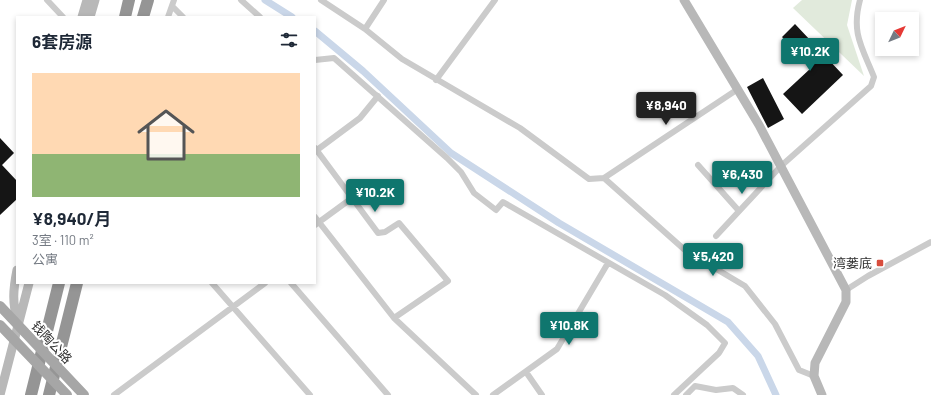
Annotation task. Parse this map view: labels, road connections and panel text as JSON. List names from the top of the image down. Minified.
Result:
{"streets":{"main road":["钱陶公路"]},"places":{"transit":["湾蒌底"]},"north":"top right","page":{"heading":"6套房源","price":["¥10.2K","¥8,940","¥6,430","¥10.2K","¥5,420","¥10.8K"],"list":[{"name":"¥8,940/月","note":"3室 · 110 m² · 公寓"}]}}
